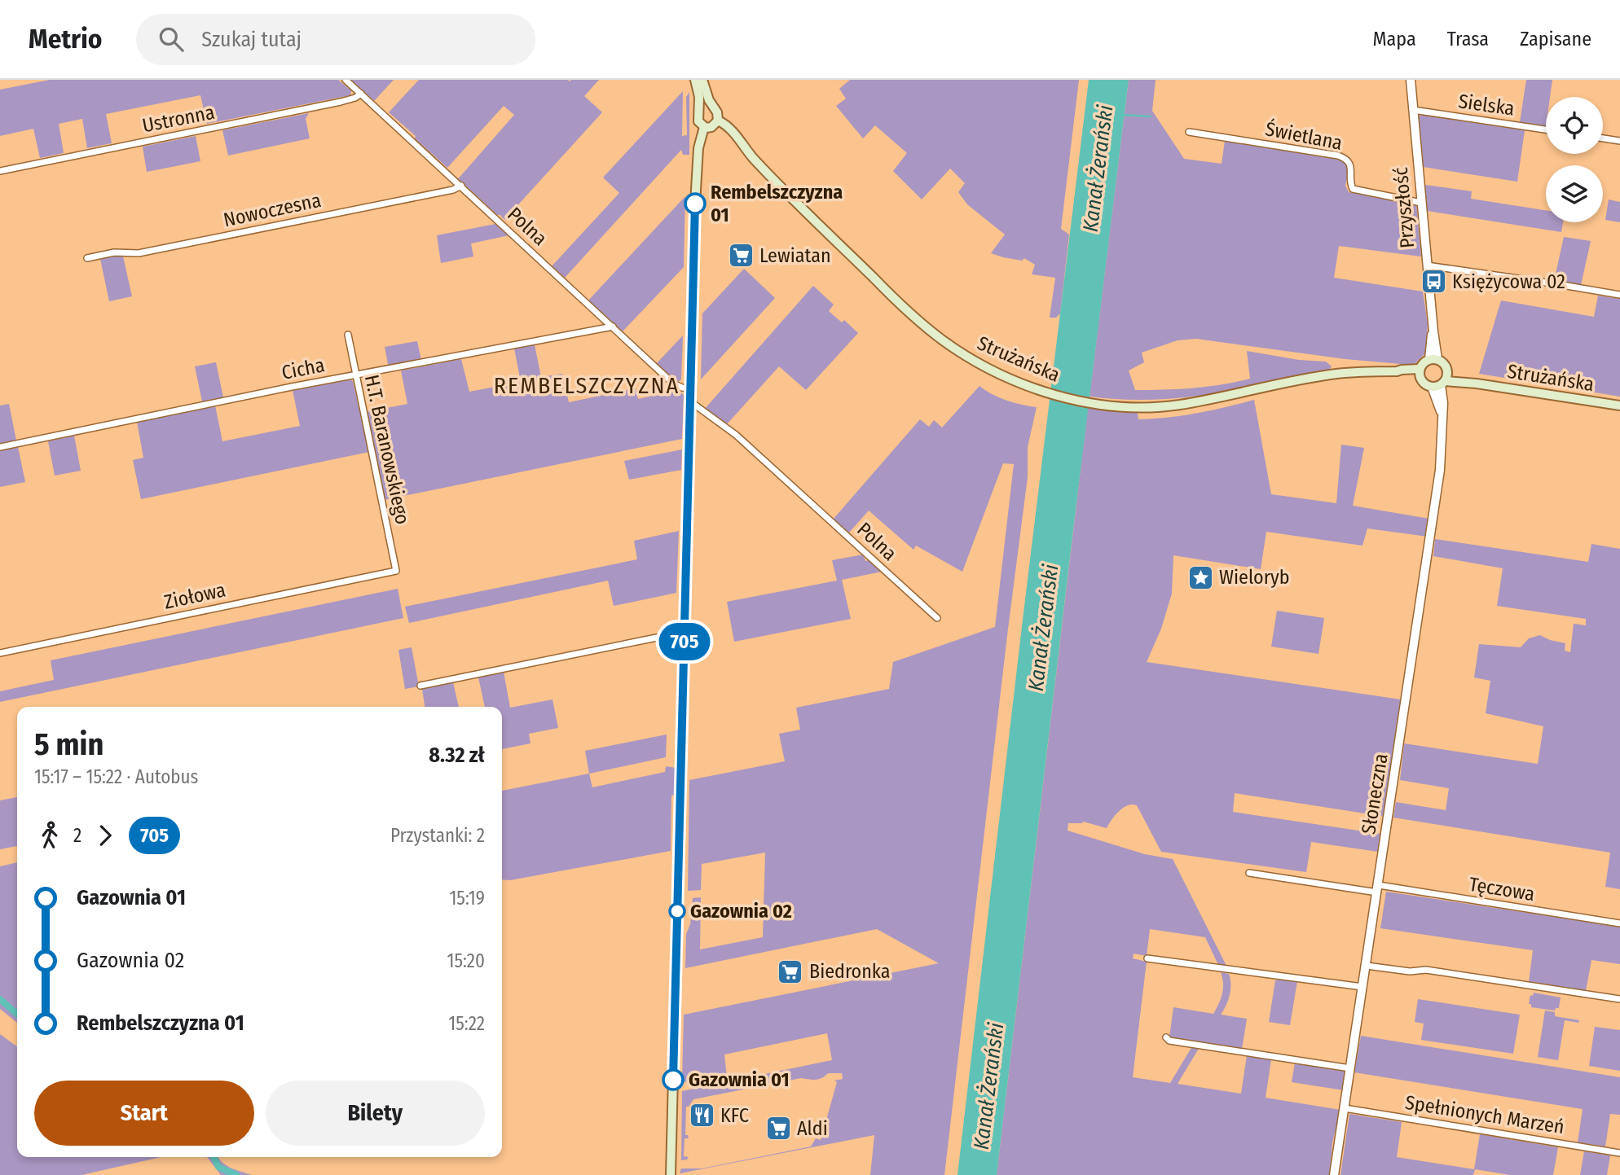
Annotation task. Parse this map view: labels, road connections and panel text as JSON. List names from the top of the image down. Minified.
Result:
{"streets":{"main road":["Strużańska"],"street":["Sielska","Ustronna","Świetlana","Przyszłość","Nowoczesna","Polna","Cicha","H.T. Baranowskiego","Ziołowa","Słoneczna","Tęczowa","Spełnionych Marzeń"]},"crossings":[["Sielska","Przyszłość"],["Ustronna","Polna"],["Świetlana","Przyszłość"],["Przyszłość","Strużańska"],["Przyszłość","Słoneczna"],["Nowoczesna","Polna"],["Polna","Cicha"],["Strużańska","Słoneczna"],["Cicha","H.T. Baranowskiego"],["H.T. Baranowskiego","Ziołowa"],["Słoneczna","Tęczowa"],["Słoneczna","Spełnionych Marzeń"]],"districts":["REMBELSZCZYZNA"],"water":["Kanał Żerański"],"places":{"other":["Rembelszczyzna 01","Gazownia 02","Gazownia 01"],"supermarket":["Lewiatan","Biedronka","Aldi"],"bus stop":["Księżycowa 02"],"place":["Wieloryb"],"restaurant":["KFC"]},"lines":["bus line 705"],"page":{"header":"Metrio","search":"Szukaj tutaj","nav":["Mapa","Trasa","Zapisane"],"on_map":"705","heading":["5 min","15:17 – 15:22 · Autobus","8.32 zł"],"legs":["2","705","Przystanki: 2"],"list":[{"name":"Gazownia 01","value":"15:19"},{"name":"Gazownia 02","value":"15:20"},{"name":"Rembelszczyzna 01","value":"15:22"}],"buttons":["Start","Bilety"]}}
